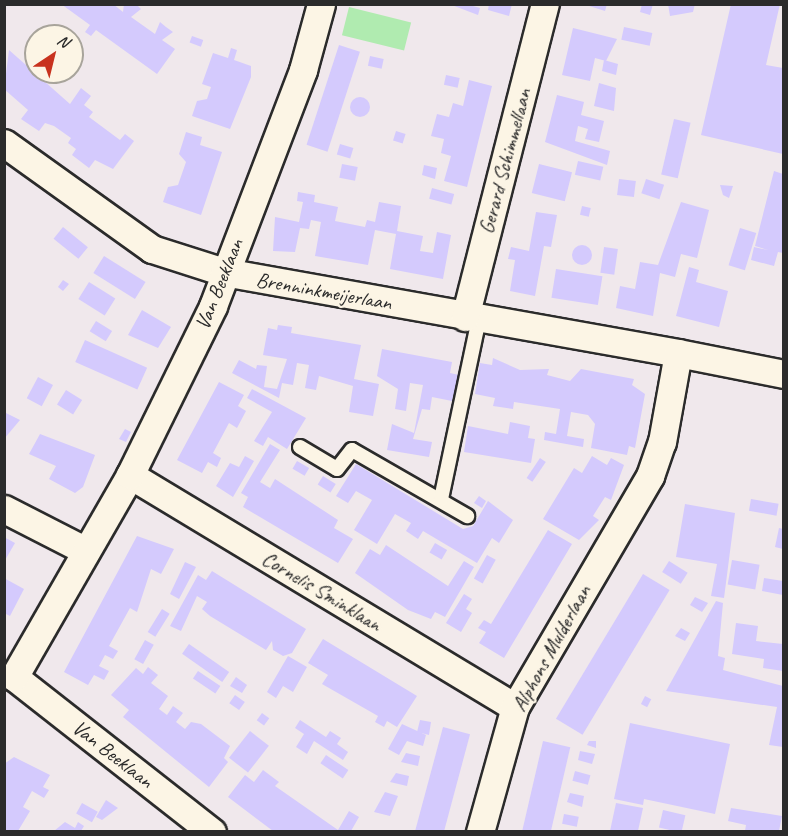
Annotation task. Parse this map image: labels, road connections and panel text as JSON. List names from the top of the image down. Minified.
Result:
{"streets":{"street":["Gerard Schimmellaan","Van Beeklaan","Brenninkmeijerlaan","Cornelis Sminklaan","Alphons Mulderlaan"]},"crossings":[["Gerard Schimmellaan","Brenninkmeijerlaan"],["Van Beeklaan","Brenninkmeijerlaan"],["Van Beeklaan","Cornelis Sminklaan"],["Brenninkmeijerlaan","Alphons Mulderlaan"],["Cornelis Sminklaan","Alphons Mulderlaan"]],"north":"top right"}
